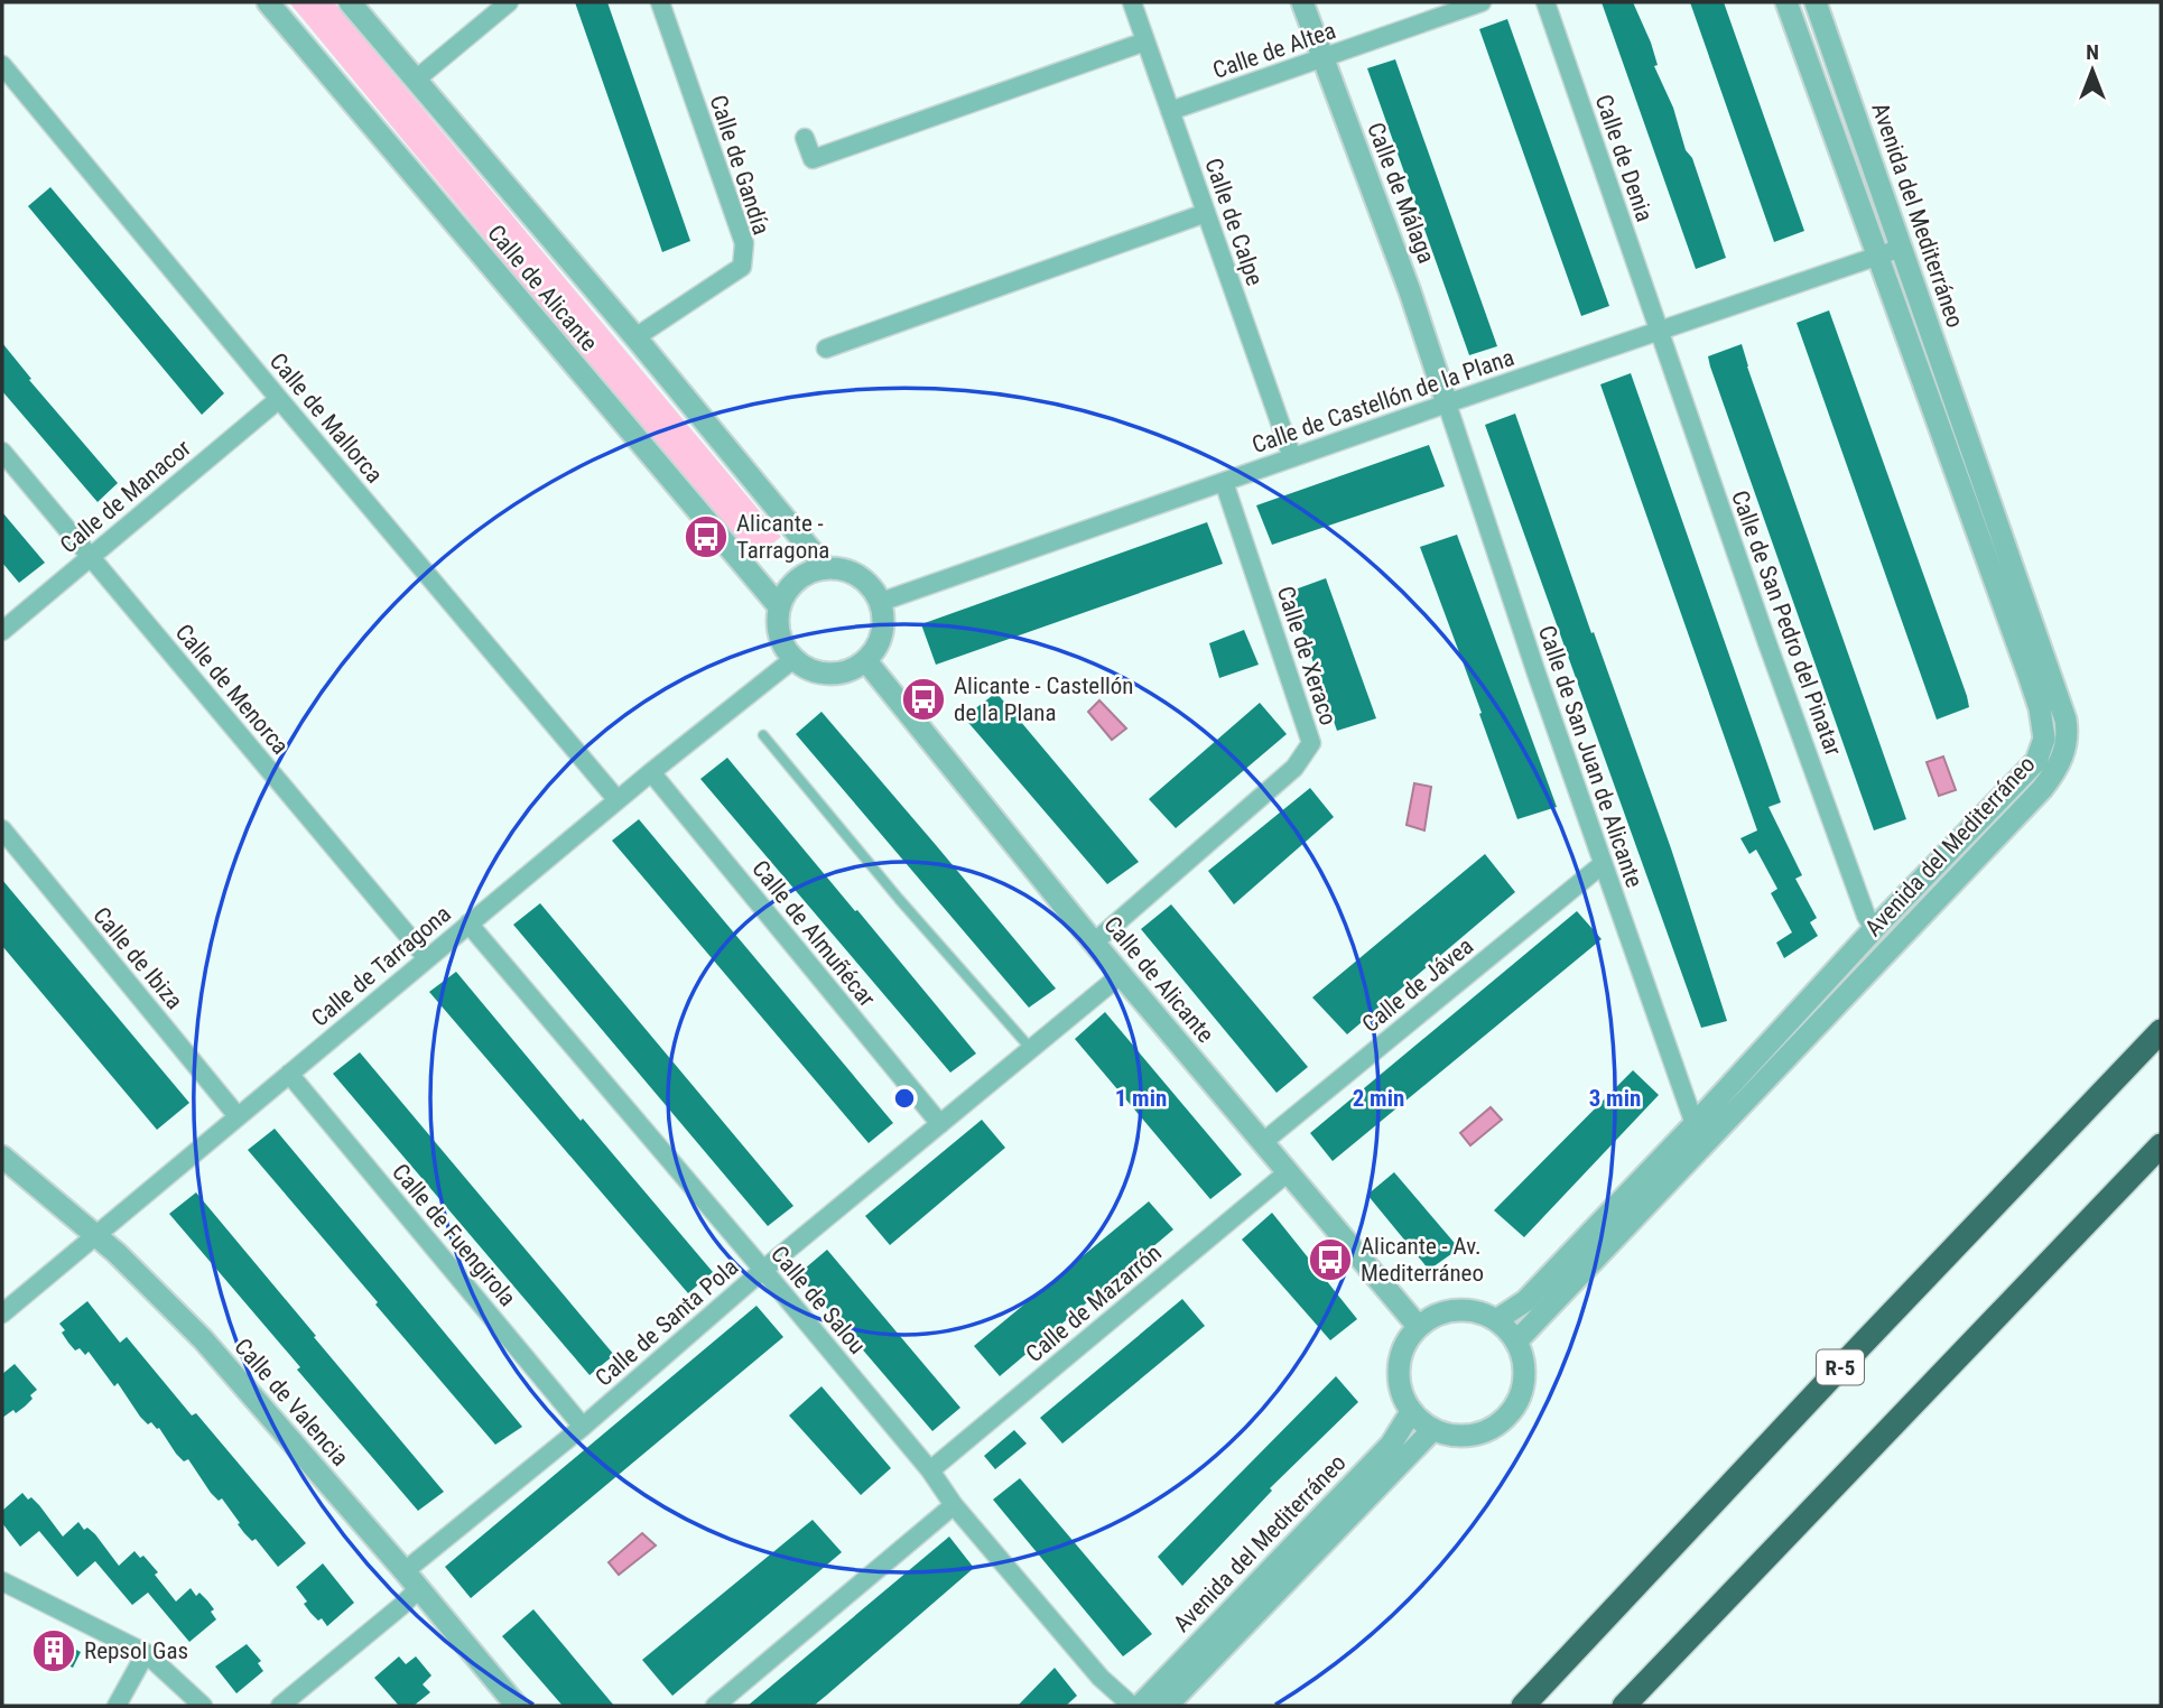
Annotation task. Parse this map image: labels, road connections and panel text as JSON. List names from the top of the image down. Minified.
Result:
{"streets":{"highway":["R-5"],"street":["Calle de Altea","Calle de Denia","Calle de Gandía","Calle de Málaga","Avenida del Mediterráneo","Calle de Calpe","Calle de Alicante","Calle de Castellón de la Plana","Calle de Mallorca","Calle de Manacor","Calle de San Pedro del Pinatar","Calle de Xeraco","Calle de Menorca","Calle de San Juan de Alicante","Calle de Almuñécar","Calle de Ibiza","Calle de Tarragona","Calle de Jávea","Calle de Fuengirola","Calle de Salou","Calle de Mazarrón","Calle de Santa Pola","Calle de Valencia"]},"crossings":[["Calle de Altea","Calle de Málaga"],["Calle de Altea","Calle de Calpe"],["Calle de Denia","Calle de Castellón de la Plana"],["Calle de Denia","Calle de San Pedro del Pinatar"],["Calle de Gandía","Calle de Alicante"],["Calle de Málaga","Calle de Castellón de la Plana"],["Calle de Málaga","Calle de San Juan de Alicante"],["Avenida del Mediterráneo","Calle de Alicante"],["Avenida del Mediterráneo","Calle de Castellón de la Plana"],["Avenida del Mediterráneo","Calle de San Pedro del Pinatar"],["Avenida del Mediterráneo","Calle de San Juan de Alicante"],["Calle de Calpe","Calle de Castellón de la Plana"],["Calle de Alicante","Calle de Castellón de la Plana"],["Calle de Alicante","Calle de Xeraco"],["Calle de Alicante","Calle de Tarragona"],["Calle de Alicante","Calle de Jávea"],["Calle de Alicante","Calle de Mazarrón"],["Calle de Alicante","Calle de Santa Pola"],["Calle de Castellón de la Plana","Calle de San Pedro del Pinatar"],["Calle de Castellón de la Plana","Calle de Xeraco"],["Calle de Castellón de la Plana","Calle de San Juan de Alicante"],["Calle de Castellón de la Plana","Calle de Tarragona"],["Calle de Mallorca","Calle de Manacor"],["Calle de Mallorca","Calle de Tarragona"],["Calle de Manacor","Calle de Menorca"],["Calle de Menorca","Calle de Tarragona"],["Calle de San Juan de Alicante","Calle de Jávea"],["Calle de Almuñécar","Calle de Tarragona"],["Calle de Almuñécar","Calle de Santa Pola"],["Calle de Ibiza","Calle de Tarragona"],["Calle de Tarragona","Calle de Fuengirola"],["Calle de Tarragona","Calle de Salou"],["Calle de Tarragona","Calle de Valencia"],["Calle de Fuengirola","Calle de Santa Pola"],["Calle de Salou","Calle de Mazarrón"],["Calle de Salou","Calle de Santa Pola"],["Calle de Santa Pola","Calle de Valencia"]],"places":{"bus stop":["Alicante - Tarragona","Alicante - Castellón de la Plana","Alicante - Av. Mediterráneo"],"building":["Repsol Gas"]},"north":"top","rings":["1 min","2 min","3 min"]}
